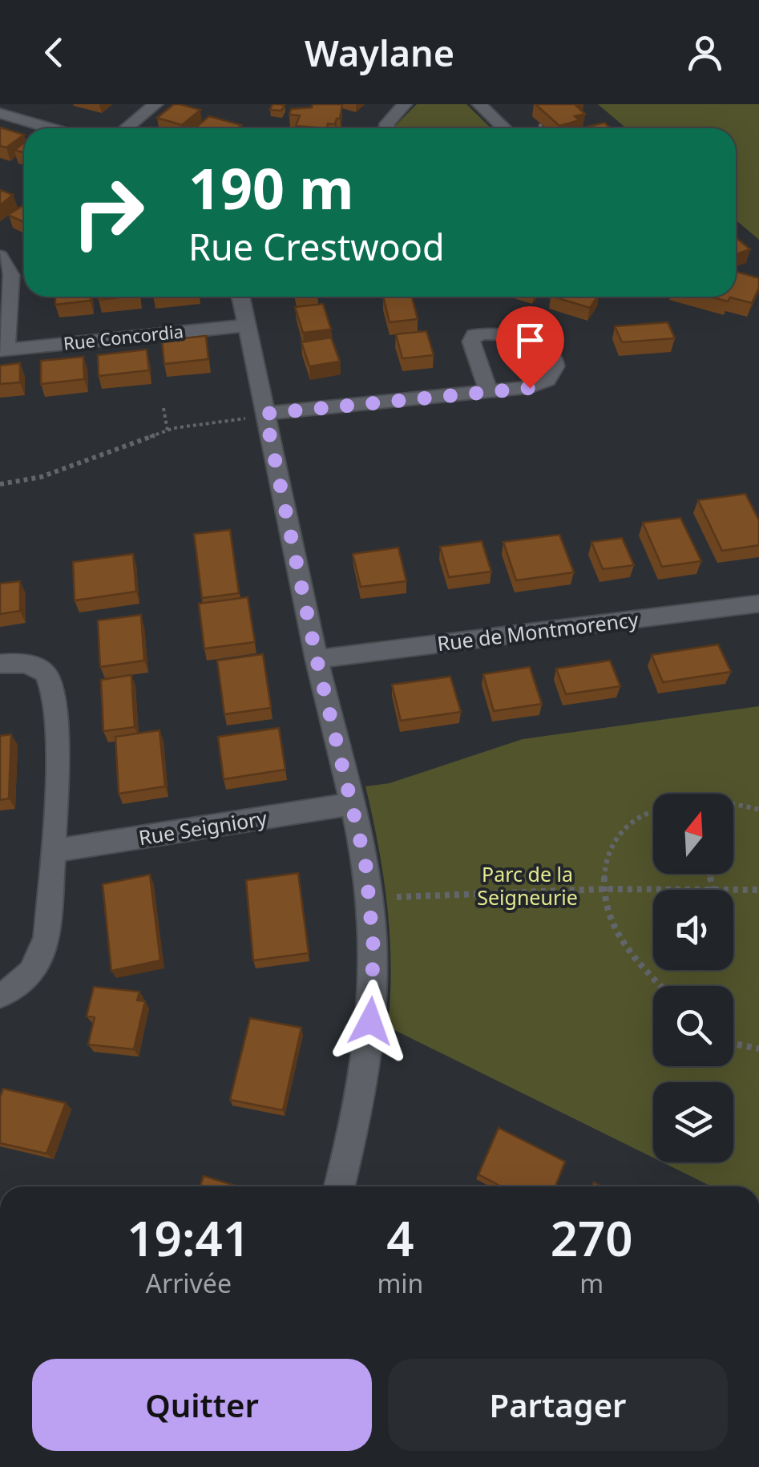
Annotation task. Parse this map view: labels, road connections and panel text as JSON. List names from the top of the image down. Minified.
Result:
{"streets":{"street":["Rue Concordia","Rue de Montmorency","Rue Seigniory"]},"parks":["Parc de la Seigneurie"],"north":"top","page":{"header":"Waylane","turn":["190 m","Rue Crestwood"],"eta":["19:41","Arrivée","4","min","270","m"],"buttons":["Quitter","Partager"]}}
